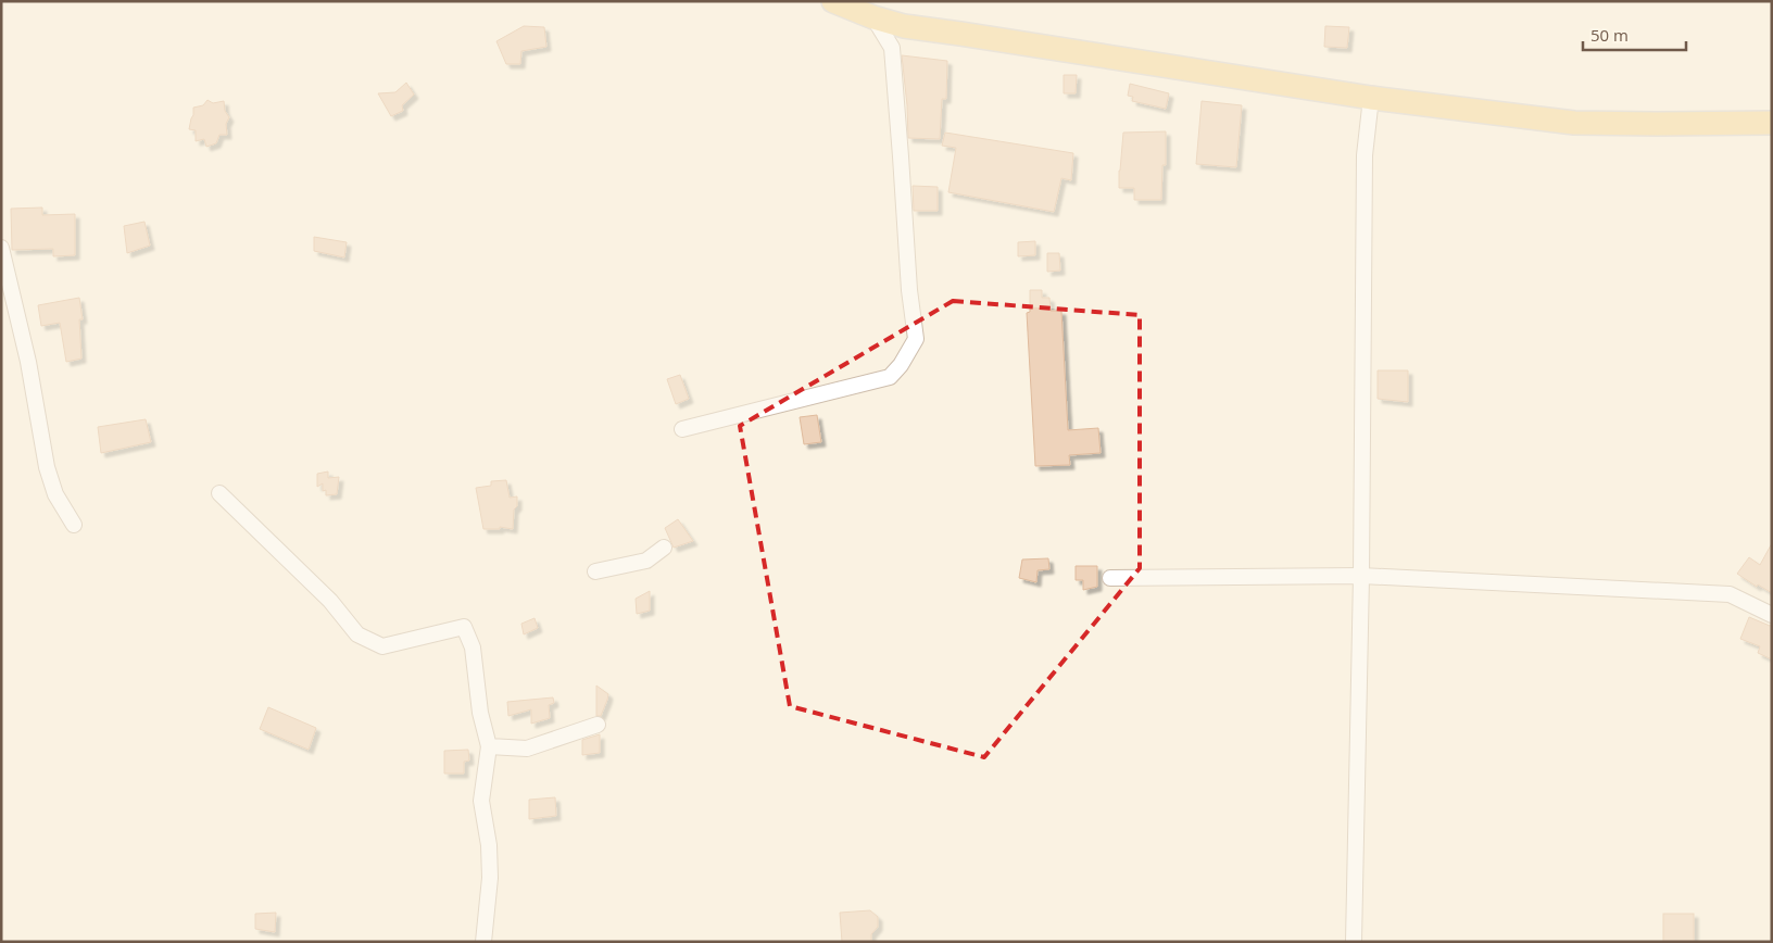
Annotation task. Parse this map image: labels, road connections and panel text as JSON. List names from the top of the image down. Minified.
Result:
{"scale_bar":"50 m"}
